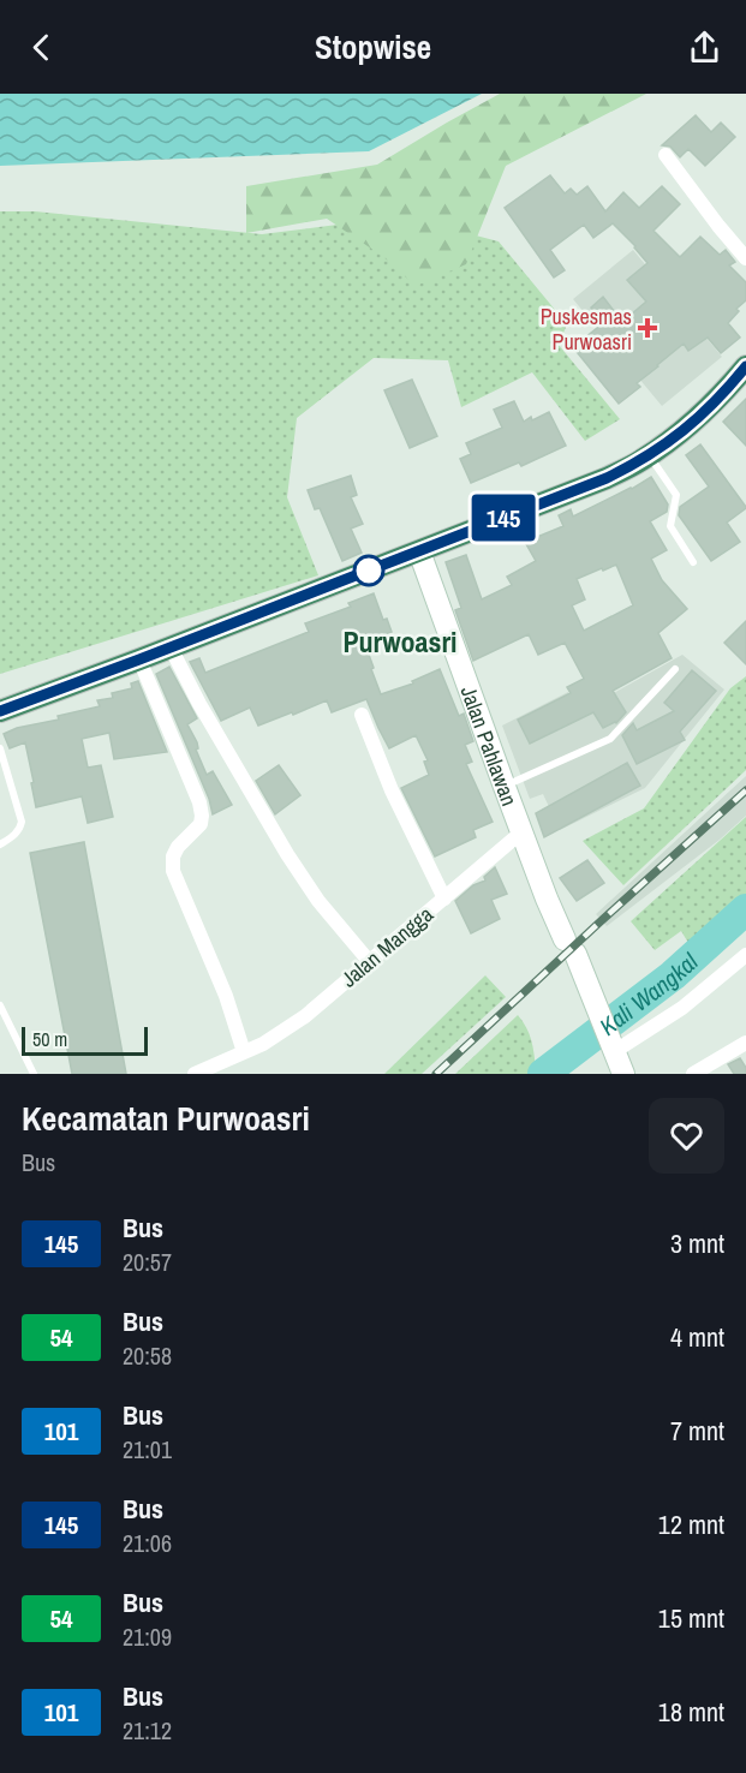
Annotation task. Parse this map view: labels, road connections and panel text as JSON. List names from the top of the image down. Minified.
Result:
{"streets":{"main road":["Jalan Pahlawan"],"street":["Jalan Mangga"]},"crossings":[["Jalan Pahlawan","Jalan Mangga"]],"districts":["Purwoasri"],"water":["Kali Wangkal"],"places":{"health":["Puskesmas Purwoasri"]},"lines":["bus line 145"],"scale_bar":"50 m","page":{"header":"Stopwise","on_map":"145","scale":"50 m","heading":["Kecamatan Purwoasri","Bus"],"list":[{"mark":"145","name":"Bus","note":"20:57","value":"3 mnt"},{"mark":"54","name":"Bus","note":"20:58","value":"4 mnt"},{"mark":"101","name":"Bus","note":"21:01","value":"7 mnt"},{"mark":"145","name":"Bus","note":"21:06","value":"12 mnt"},{"mark":"54","name":"Bus","note":"21:09","value":"15 mnt"},{"mark":"101","name":"Bus","note":"21:12","value":"18 mnt"}]}}
